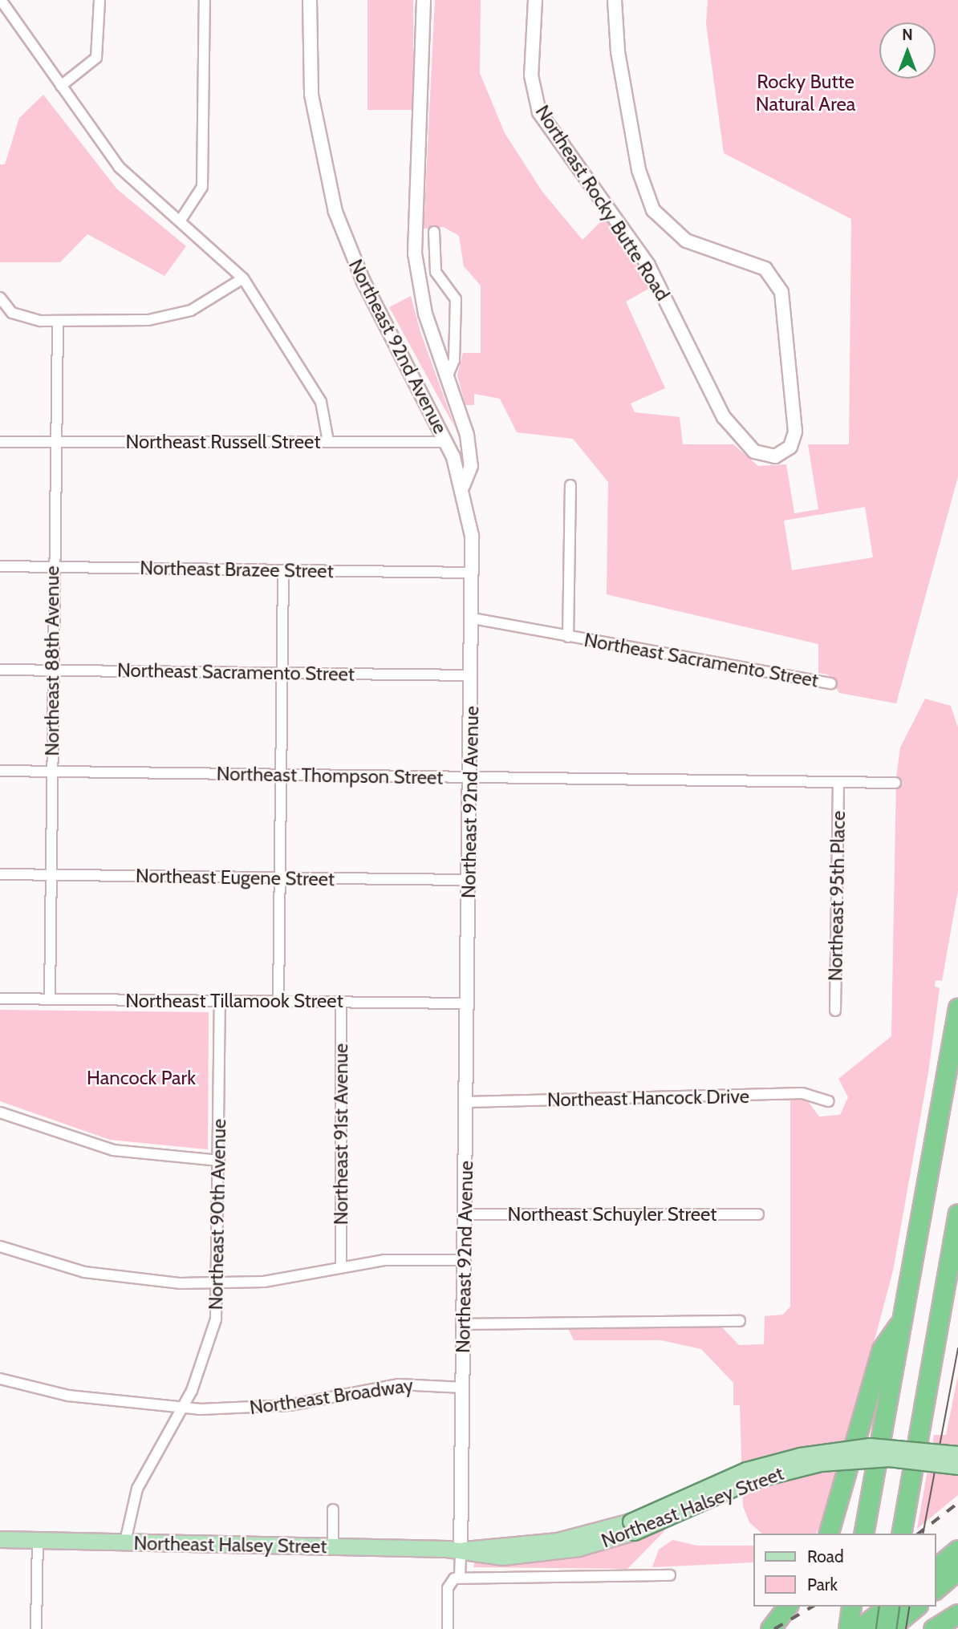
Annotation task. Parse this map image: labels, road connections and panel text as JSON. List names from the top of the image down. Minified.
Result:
{"streets":{"main road":["Northeast Halsey Street"],"street":["Northeast Rocky Butte Road","Northeast 92nd Avenue","Northeast Russell Street","Northeast Brazee Street","Northeast Sacramento Street","Northeast 88th Avenue","Northeast Thompson Street","Northeast Eugene Street","Northeast 95th Place","Northeast Tillamook Street","Northeast Hancock Drive","Northeast 91st Avenue","Northeast 90th Avenue","Northeast Schuyler Street","Northeast Broadway"]},"crossings":[["Northeast 92nd Avenue","Northeast Russell Street"],["Northeast 92nd Avenue","Northeast Brazee Street"],["Northeast 92nd Avenue","Northeast Sacramento Street"],["Northeast 92nd Avenue","Northeast Thompson Street"],["Northeast 92nd Avenue","Northeast Eugene Street"],["Northeast 92nd Avenue","Northeast Tillamook Street"],["Northeast 92nd Avenue","Northeast Hancock Drive"],["Northeast 92nd Avenue","Northeast Schuyler Street"],["Northeast 92nd Avenue","Northeast Broadway"],["Northeast 92nd Avenue","Northeast Halsey Street"],["Northeast Russell Street","Northeast 88th Avenue"],["Northeast Brazee Street","Northeast 88th Avenue"],["Northeast Sacramento Street","Northeast 88th Avenue"],["Northeast 88th Avenue","Northeast Thompson Street"],["Northeast 88th Avenue","Northeast Eugene Street"],["Northeast 88th Avenue","Northeast Tillamook Street"],["Northeast Thompson Street","Northeast 95th Place"],["Northeast Tillamook Street","Northeast 91st Avenue"],["Northeast Tillamook Street","Northeast 90th Avenue"],["Northeast 90th Avenue","Northeast Broadway"],["Northeast 90th Avenue","Northeast Halsey Street"]],"parks":["Rocky Butte Natural Area","Hancock Park"],"legend":["Road","Park"],"north":"top"}
